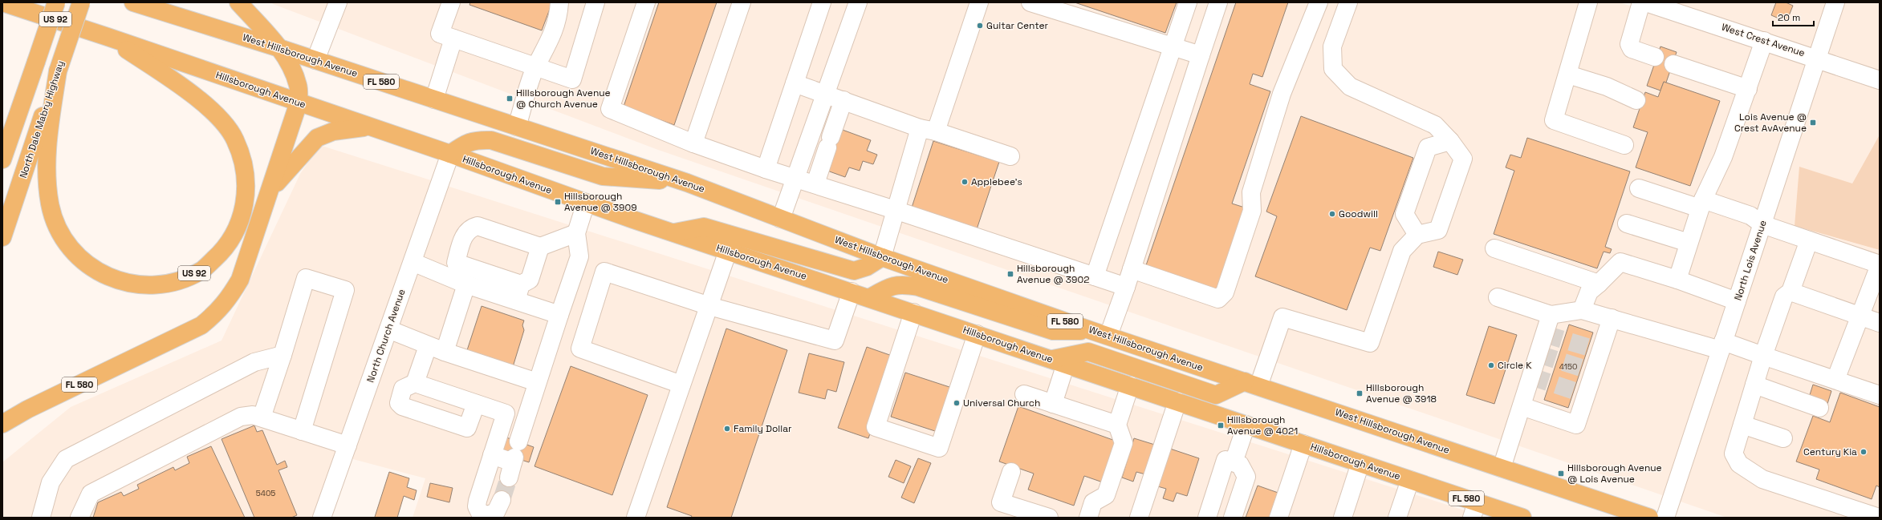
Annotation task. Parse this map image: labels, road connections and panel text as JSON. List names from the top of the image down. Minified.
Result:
{"streets":{"main road":["US 92","West Hillsborough Avenue","FL 580","Hillsborough Avenue","North Dale Mabry Highway"],"street":["West Crest Avenue","North Lois Avenue","North Church Avenue"]},"crossings":[["US 92","Hillsborough Avenue"],["US 92","North Dale Mabry Highway"],["West Crest Avenue","North Lois Avenue"],["FL 580","Hillsborough Avenue"],["Hillsborough Avenue","North Church Avenue"]],"places":{"other":["Guitar Center","Applebee's","Goodwill","Circle K","Universal Church","Family Dollar","Century Kia"],"transit":["Hillsborough Avenue @ Church Avenue","Lois Avenue @ Crest AvAvenue","Hillsborough Avenue @ 3909","Hillsborough Avenue @ 3902","Hillsborough Avenue @ 3918","Hillsborough Avenue @ 4021","Hillsborough Avenue @ Lois Avenue"]},"house_numbers":["4150","5405"],"scale_bar":"20 m"}
